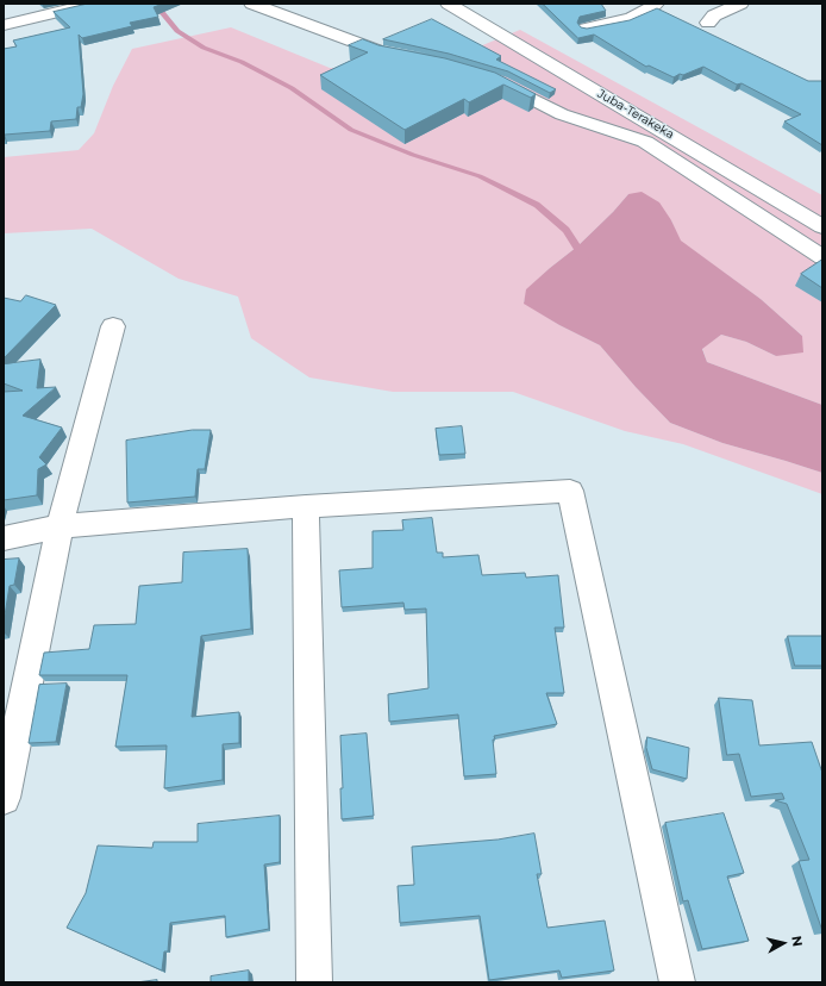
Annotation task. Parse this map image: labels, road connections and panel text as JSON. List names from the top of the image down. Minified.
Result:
{"streets":{"street":["Juba-Terakeka"]},"north":"right"}
